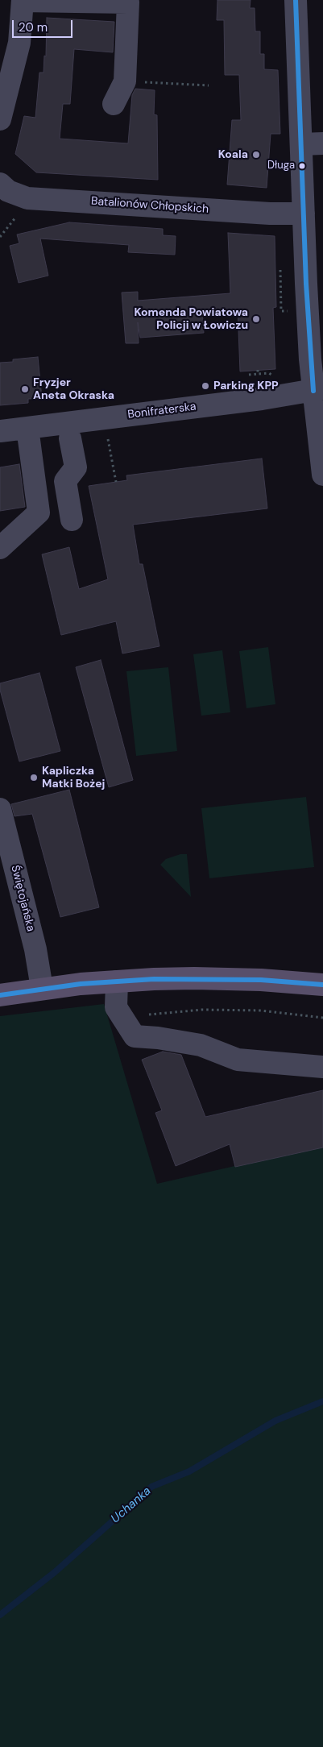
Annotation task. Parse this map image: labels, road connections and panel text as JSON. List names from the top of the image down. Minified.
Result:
{"streets":{"street":["Batalionów Chłopskich","Bonifraterska","Świętojańska"]},"water":["Uchanka"],"places":["Koala","Długa","Komenda Powiatowa Policji w Łowiczu","Parking KPP","Fryzjer Aneta Okraska","Kapliczka Matki Bożej"],"scale_bar":"20 m"}
